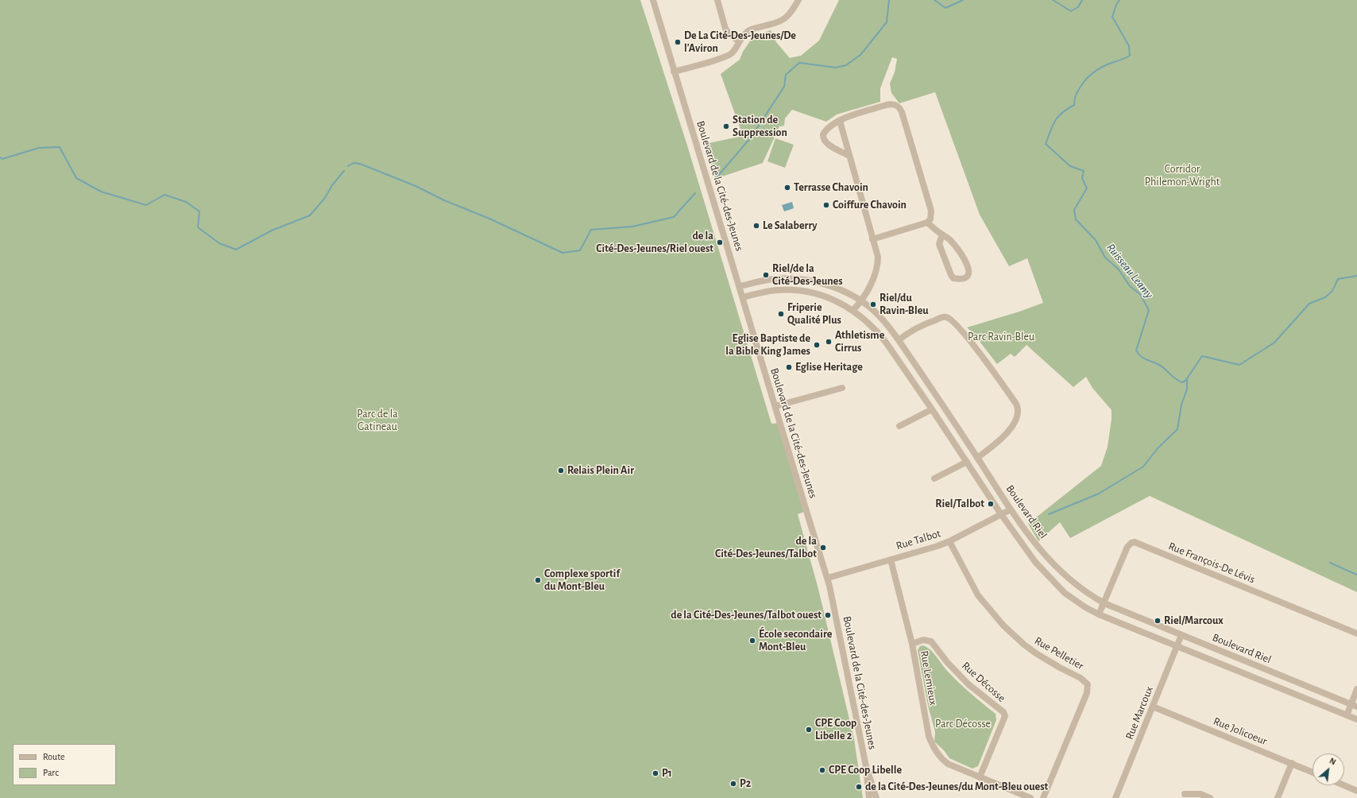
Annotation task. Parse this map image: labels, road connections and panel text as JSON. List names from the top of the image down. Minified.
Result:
{"streets":{"street":["Boulevard de la Cité-des-Jeunes","Boulevard Riel","Rue Talbot","Rue François-De Lévis","Rue Pelletier","Rue Lemieux","Rue Décosse","Rue Marcoux","Rue Jolicoeur"]},"crossings":[["Boulevard de la Cité-des-Jeunes","Boulevard Riel"],["Boulevard de la Cité-des-Jeunes","Rue Talbot"],["Boulevard Riel","Rue Talbot"],["Boulevard Riel","Rue François-De Lévis"],["Boulevard Riel","Rue Marcoux"],["Rue Talbot","Rue Pelletier"],["Rue Talbot","Rue Lemieux"],["Rue Lemieux","Rue Décosse"],["Rue Marcoux","Rue Jolicoeur"]],"water":["Ruisseau Leamy"],"parks":["Corridor Philemon-Wright","Parc Ravin-Bleu","Parc de la Gatineau","Parc Décosse"],"places":["De La Cité-Des-Jeunes/De l'Aviron","Station de Suppression","Terrasse Chavoin","Coiffure Chavoin","Le Salaberry","de la Cité-Des-Jeunes/Riel ouest","Riel/de la Cité-Des-Jeunes","Riel/du Ravin-Bleu","Friperie Qualité Plus","Athletisme Cirrus","Eglise Baptiste de la Bible King James","Eglise Heritage","Relais Plein Air","Riel/Talbot","de la Cité-Des-Jeunes/Talbot","Complexe sportif du Mont-Bleu","de la Cité-Des-Jeunes/Talbot ouest","Riel/Marcoux","École secondaire Mont-Bleu","CPE Coop Libelle 2","CPE Coop Libelle","P1","P2","de la Cité-Des-Jeunes/du Mont-Bleu ouest"],"legend":["Route","Parc"],"north":"top right"}
